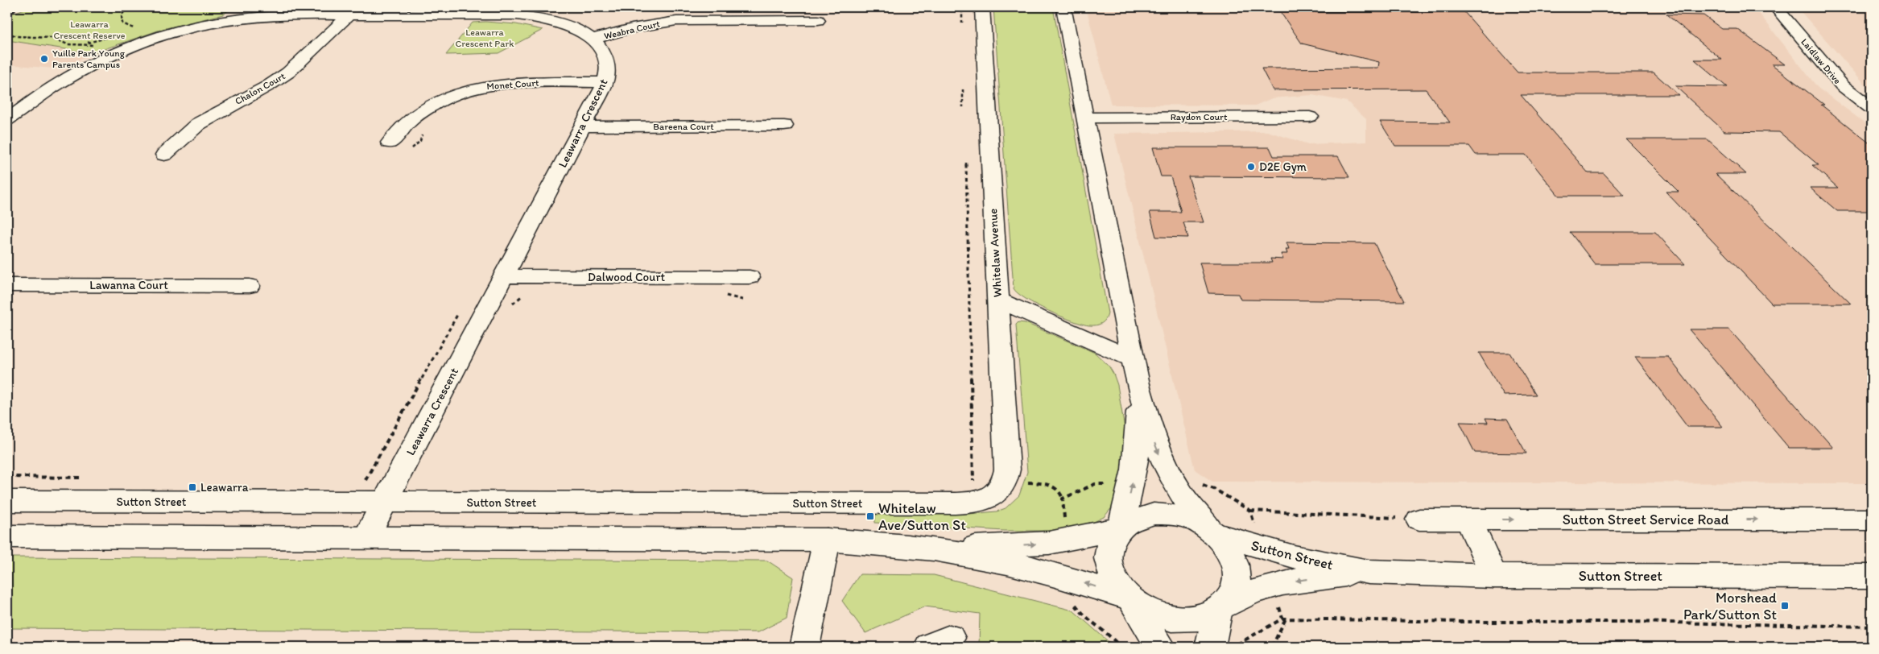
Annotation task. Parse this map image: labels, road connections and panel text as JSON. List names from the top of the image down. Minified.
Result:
{"streets":{"street":["Weabra Court","Laidlaw Drive","Monet Court","Chalon Court","Raydon Court","Leawarra Crescent","Bareena Court","Whitelaw Avenue","Dalwood Court","Lawanna Court","Sutton Street","Sutton Street Service Road"]},"crossings":[["Weabra Court","Leawarra Crescent"],["Monet Court","Leawarra Crescent"],["Chalon Court","Leawarra Crescent"],["Leawarra Crescent","Bareena Court"],["Leawarra Crescent","Dalwood Court"],["Leawarra Crescent","Sutton Street"],["Whitelaw Avenue","Sutton Street"]],"one_way":["Sutton Street Service Road"],"parks":["Leawarra Crescent Reserve","Leawarra Crescent Park"],"places":{"other":["Yuille Park Young Parents Campus","D2E Gym"],"transit":["Leawarra","Whitelaw Ave/Sutton St","Morshead Park/Sutton St"]}}
